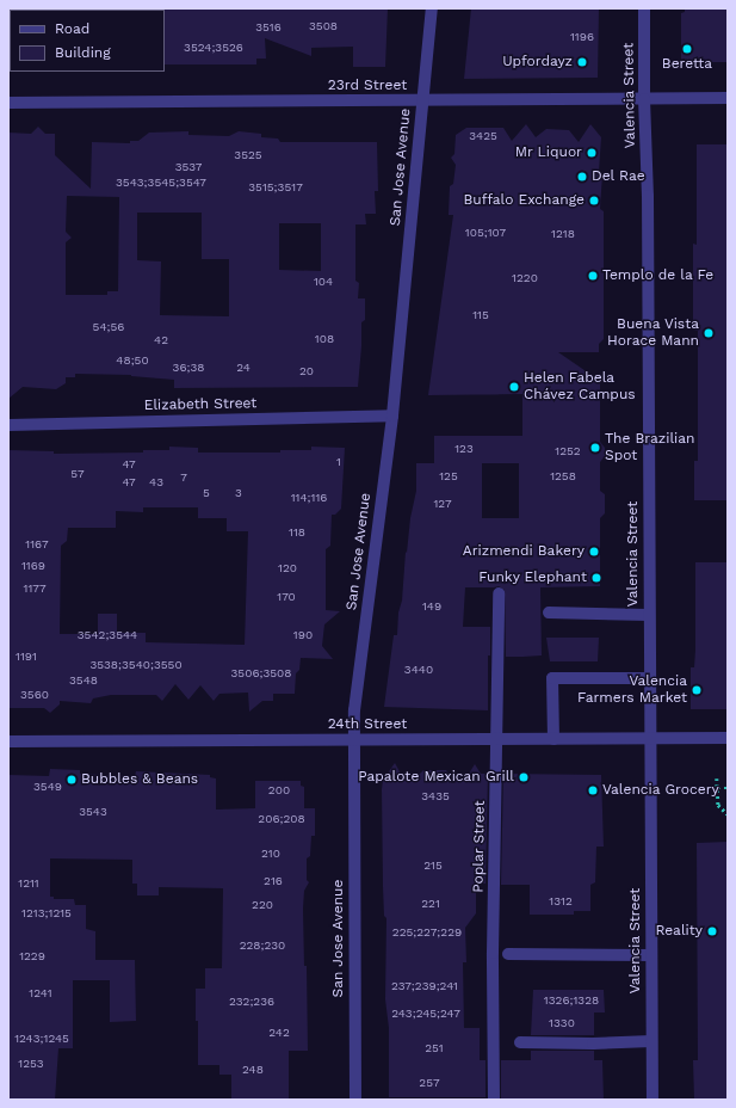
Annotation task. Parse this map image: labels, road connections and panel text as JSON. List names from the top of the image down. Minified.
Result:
{"streets":{"street":["23rd Street","Valencia Street","San Jose Avenue","Elizabeth Street","24th Street","Poplar Street"]},"crossings":[["23rd Street","Valencia Street"],["23rd Street","San Jose Avenue"],["Valencia Street","24th Street"],["San Jose Avenue","Elizabeth Street"],["San Jose Avenue","24th Street"],["24th Street","Poplar Street"]],"places":["Beretta","Upfordayz","Mr Liquor","Del Rae","Buffalo Exchange","Templo de la Fe","Buena Vista Horace Mann","Helen Fabela Chávez Campus","The Brazilian Spot","Arizmendi Bakery","Funky Elephant","Valencia Farmers Market","Papalote Mexican Grill","Bubbles & Beans","Valencia Grocery","Reality"],"house_numbers":["3508","3516","1196","3524;3526","3425","3525","3537","3543;3545;3547","3515;3517","105;107","1218","1220","104","115","54;56","108","42","48;50","36;38","24","20","123","1252","1","47","57","125","1258","7","47","43","5","3","114;116","127","118","1167","1169","120","1177","170","149","3542;3544","190","1191","3538;3540;3550","3440","3506;3508","3548","3560","3549","200","3435","3543","206;208","210","215","216","1211","1312","221","220","1213;1215","225;227;229","228;230","1229","237;239;241","1241","1326;1328","232;236","243;245;247","1330","242","1243;1245","251","1253","248","257"],"legend":["Road","Building"]}
